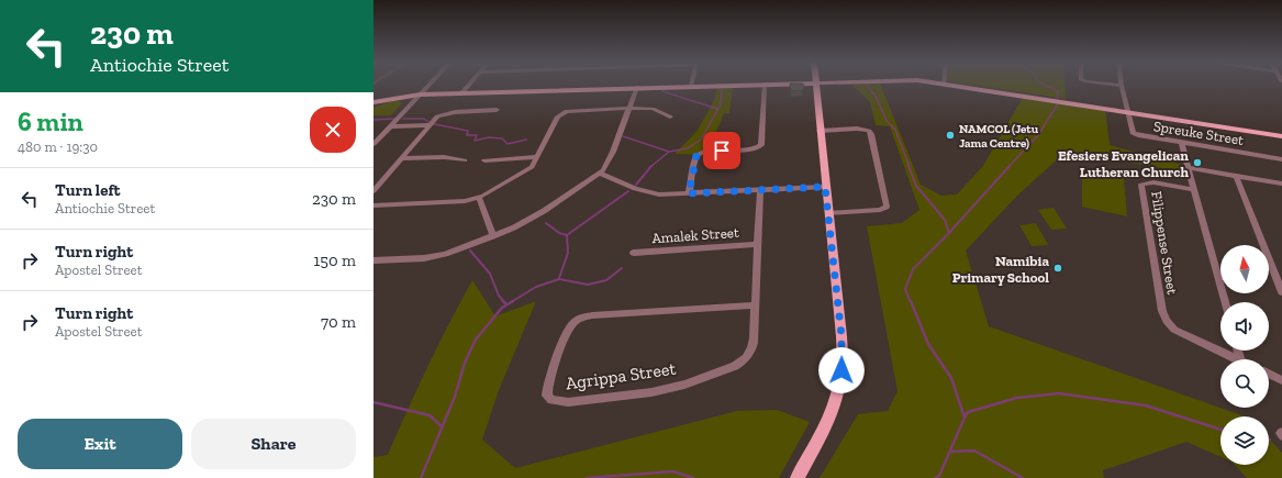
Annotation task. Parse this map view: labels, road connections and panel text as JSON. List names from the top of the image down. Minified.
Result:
{"streets":{"street":["Spreuke Street","Amalek Street","Filippense Street","Agrippa Street"]},"crossings":[["Amalek Street","Agrippa Street"]],"places":["NAMCOL (Jetu Jama Centre)","Efesiers Evangelican Lutheran Church","Namibia Primary School"],"north":"top","page":{"turn":["230 m","Antiochie Street"],"heading":["6 min","480 m · 19:30"],"list":[{"name":"Turn left","note":"Antiochie Street","value":"230 m"},{"name":"Turn right","note":"Apostel Street","value":"150 m"},{"name":"Turn right","note":"Apostel Street","value":"70 m"}],"buttons":["Exit","Share"]}}
